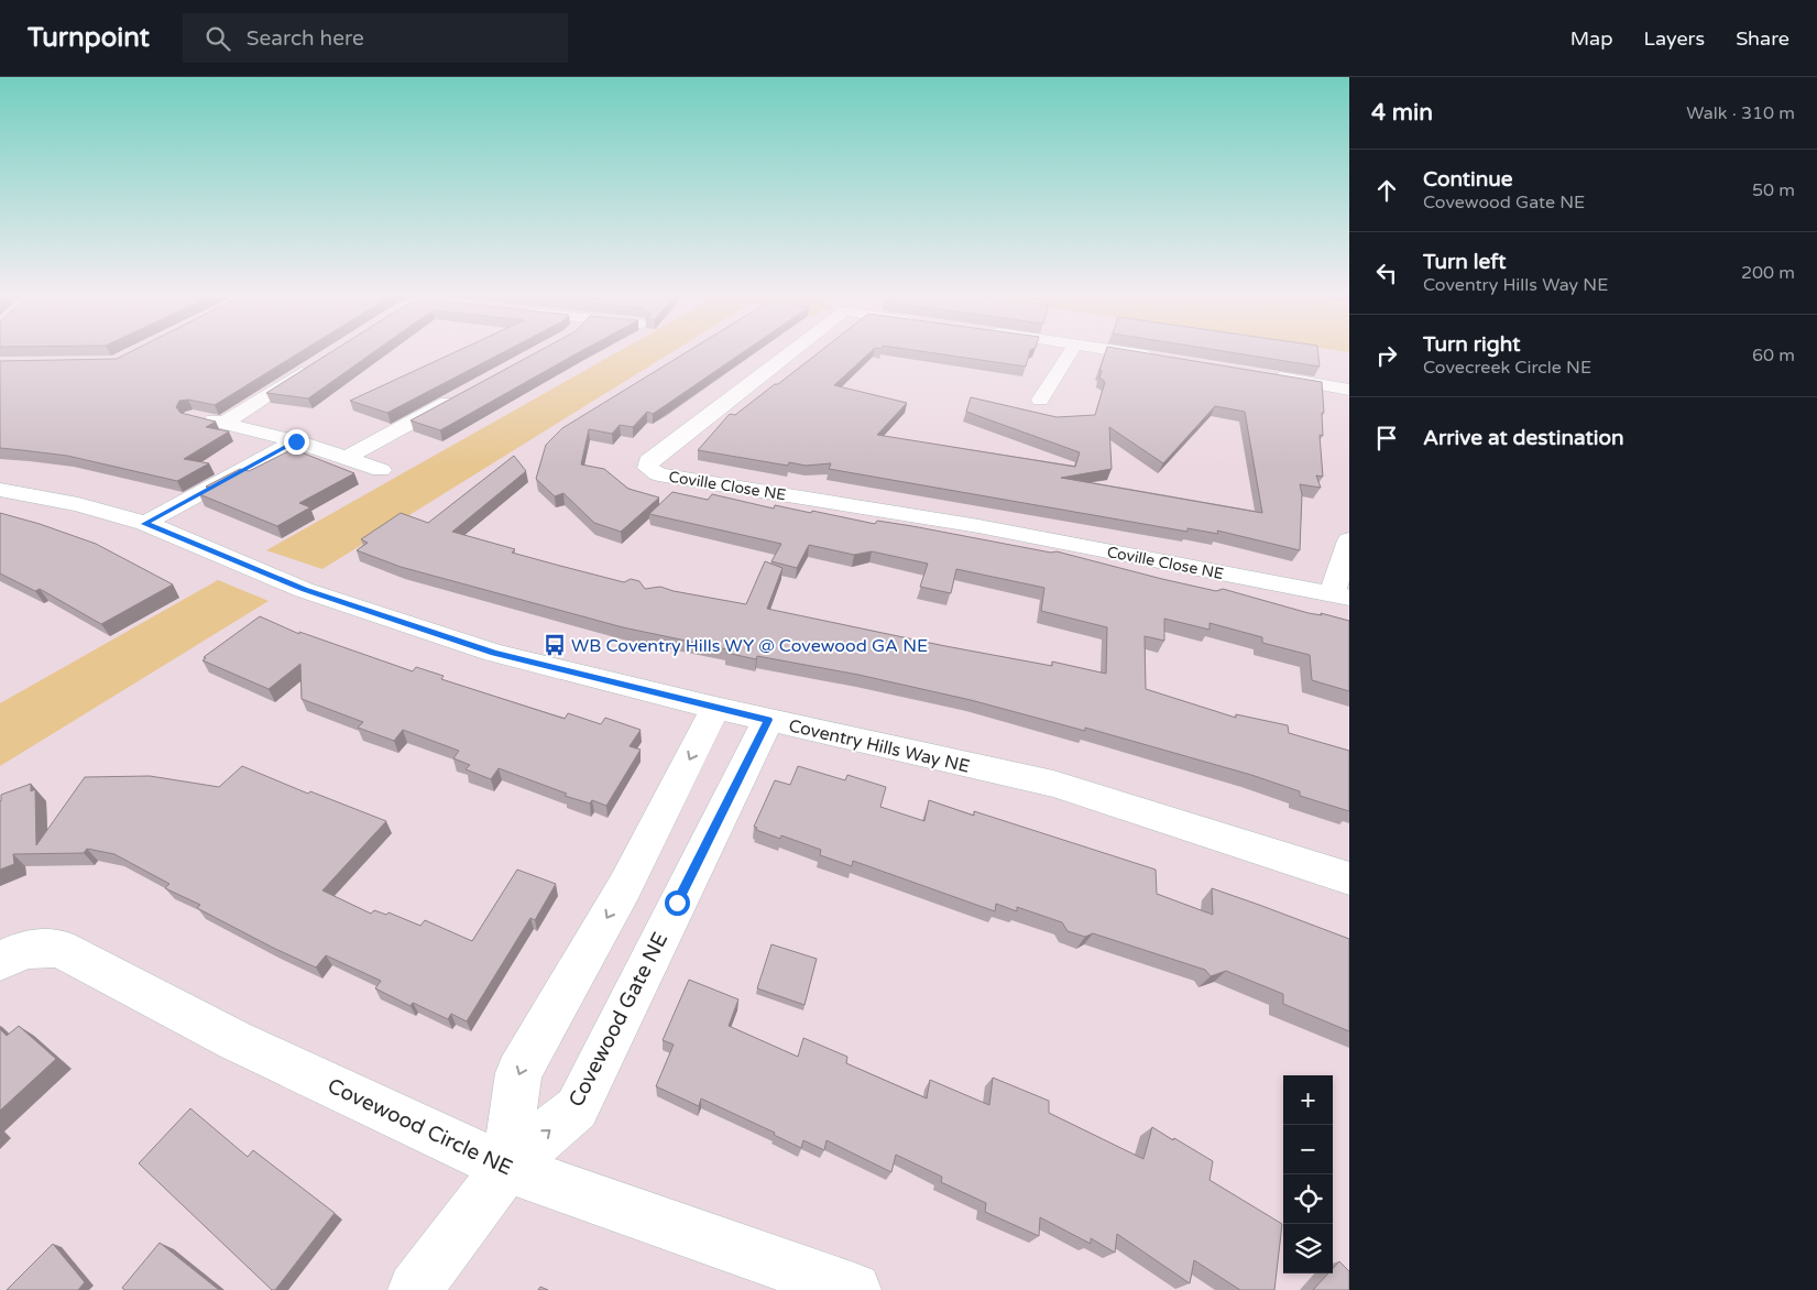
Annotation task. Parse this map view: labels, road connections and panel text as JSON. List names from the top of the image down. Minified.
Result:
{"streets":{"street":["Coville Close NE","Coventry Hills Way NE","Covewood Gate NE","Covewood Circle NE"]},"crossings":[["Coventry Hills Way NE","Covewood Gate NE"],["Covewood Gate NE","Covewood Circle NE"]],"places":{"bus stop":["WB Coventry Hills WY @ Covewood GA NE"]},"page":{"header":"Turnpoint","search":"Search here","nav":["Map","Layers","Share"],"heading":["4 min","Walk · 310 m"],"list":[["Continue","Covewood Gate NE","50 m"],["Turn left","Coventry Hills Way NE","200 m"],["Turn right","Covecreek Circle NE","60 m"],"Arrive at destination"],"map_buttons":["+","−"]}}
